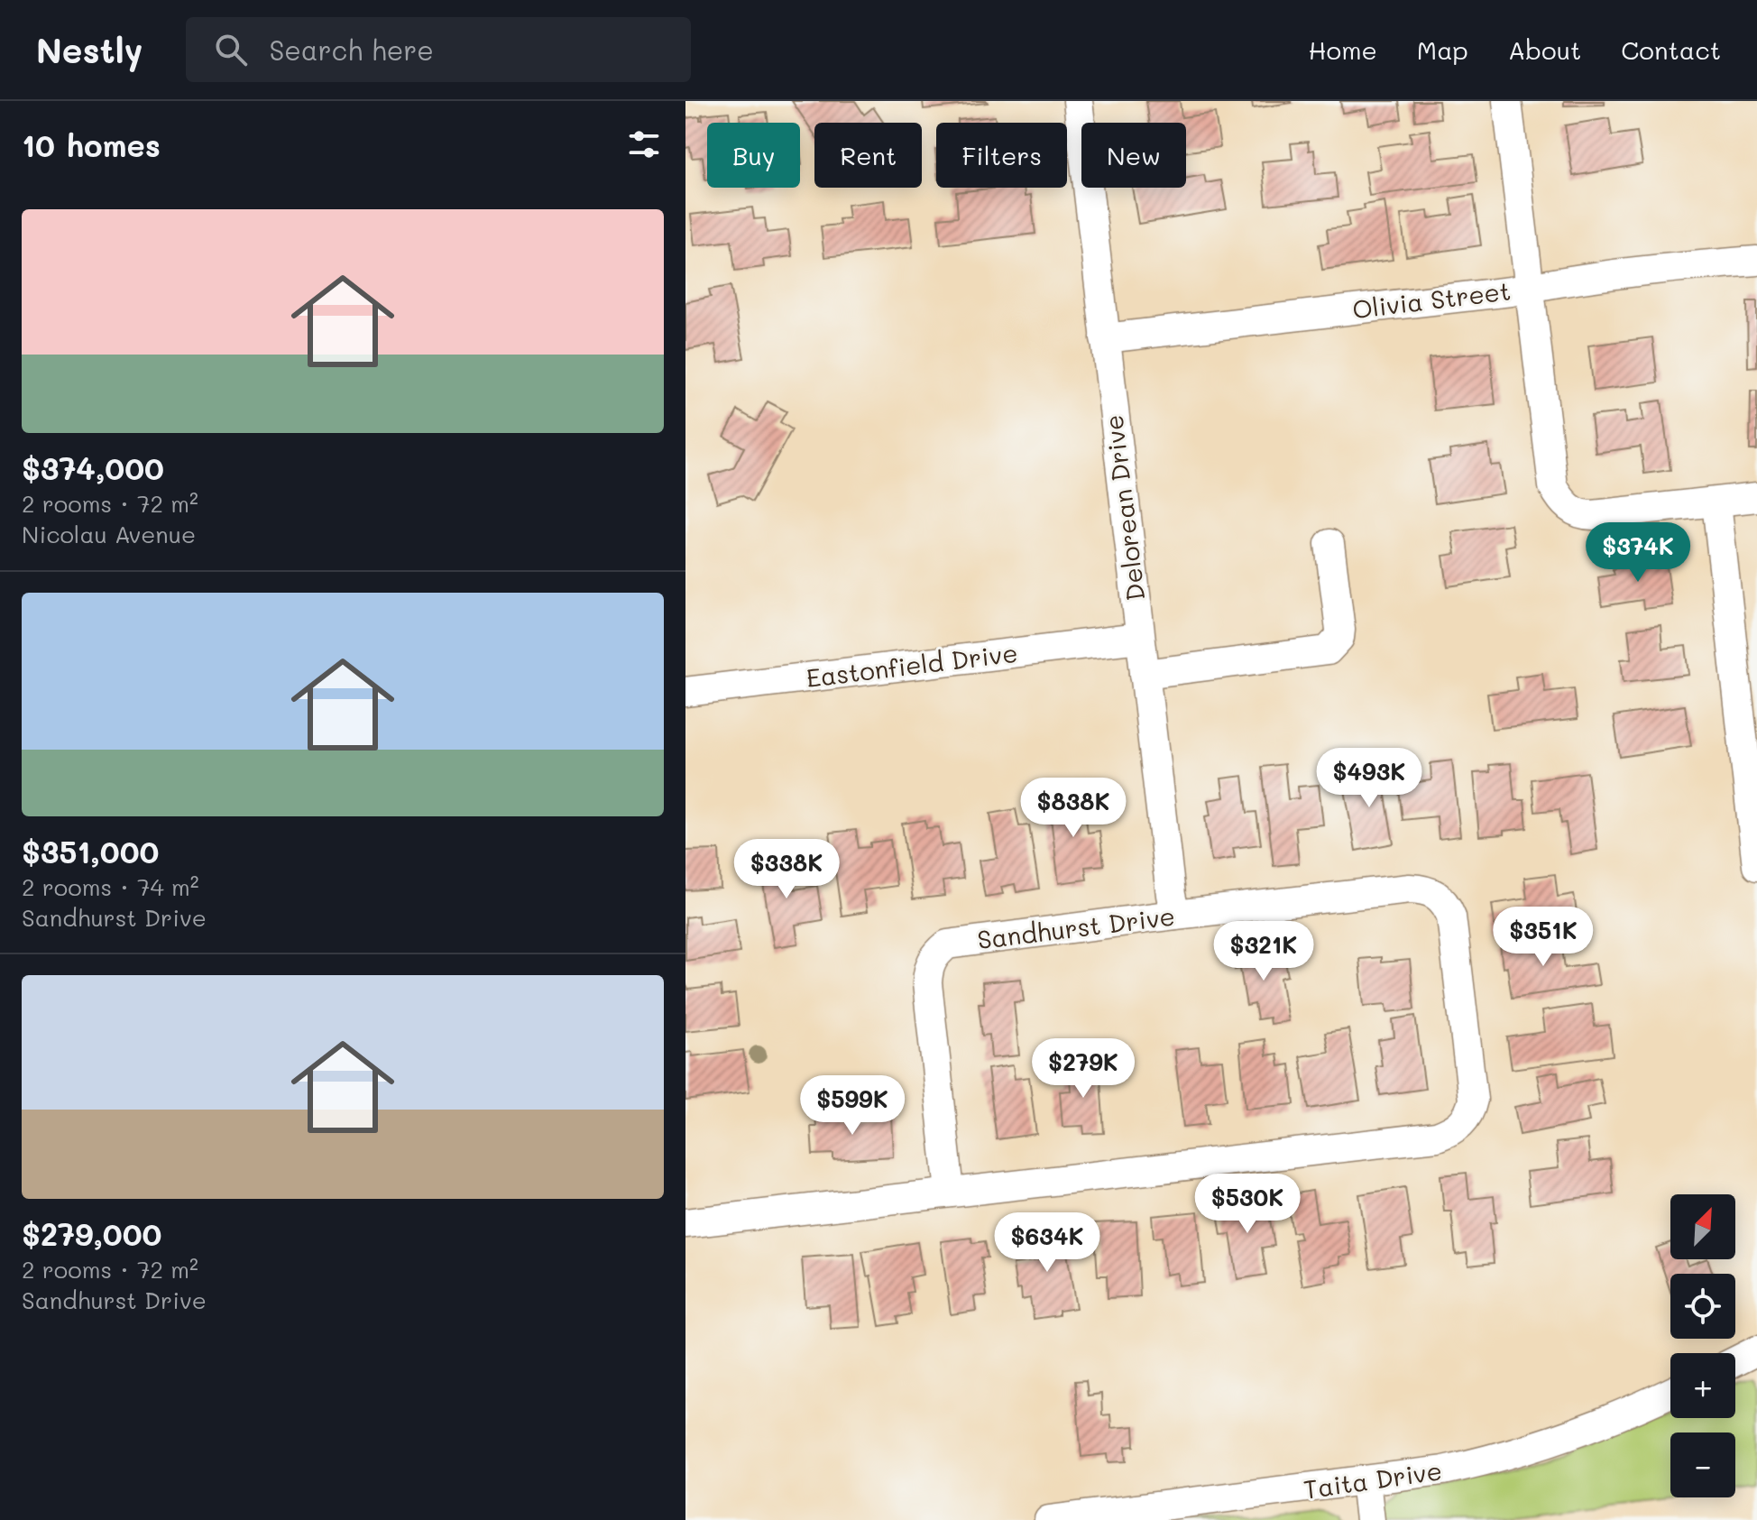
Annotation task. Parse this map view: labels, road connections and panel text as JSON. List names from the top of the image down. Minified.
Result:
{"streets":{"street":["Olivia Street","Delorean Drive","Eastonfield Drive","Sandhurst Drive","Taita Drive"]},"crossings":[["Olivia Street","Delorean Drive"],["Delorean Drive","Eastonfield Drive"],["Delorean Drive","Sandhurst Drive"]],"north":"top right","page":{"header":"Nestly","search":"Search here","nav":["Home","Map","About","Contact"],"heading":"10 homes","chip":["Buy","Rent","Filters","New"],"list":[{"name":"$374,000","note":"2 rooms · 72 m² · Nicolau Avenue"},{"name":"$351,000","note":"2 rooms · 74 m² · Sandhurst Drive"},{"name":"$279,000","note":"2 rooms · 72 m² · Sandhurst Drive"}],"price":["$374K","$493K","$838K","$338K","$351K","$321K","$279K","$599K","$530K","$634K"],"map_buttons":["+","−"]}}
